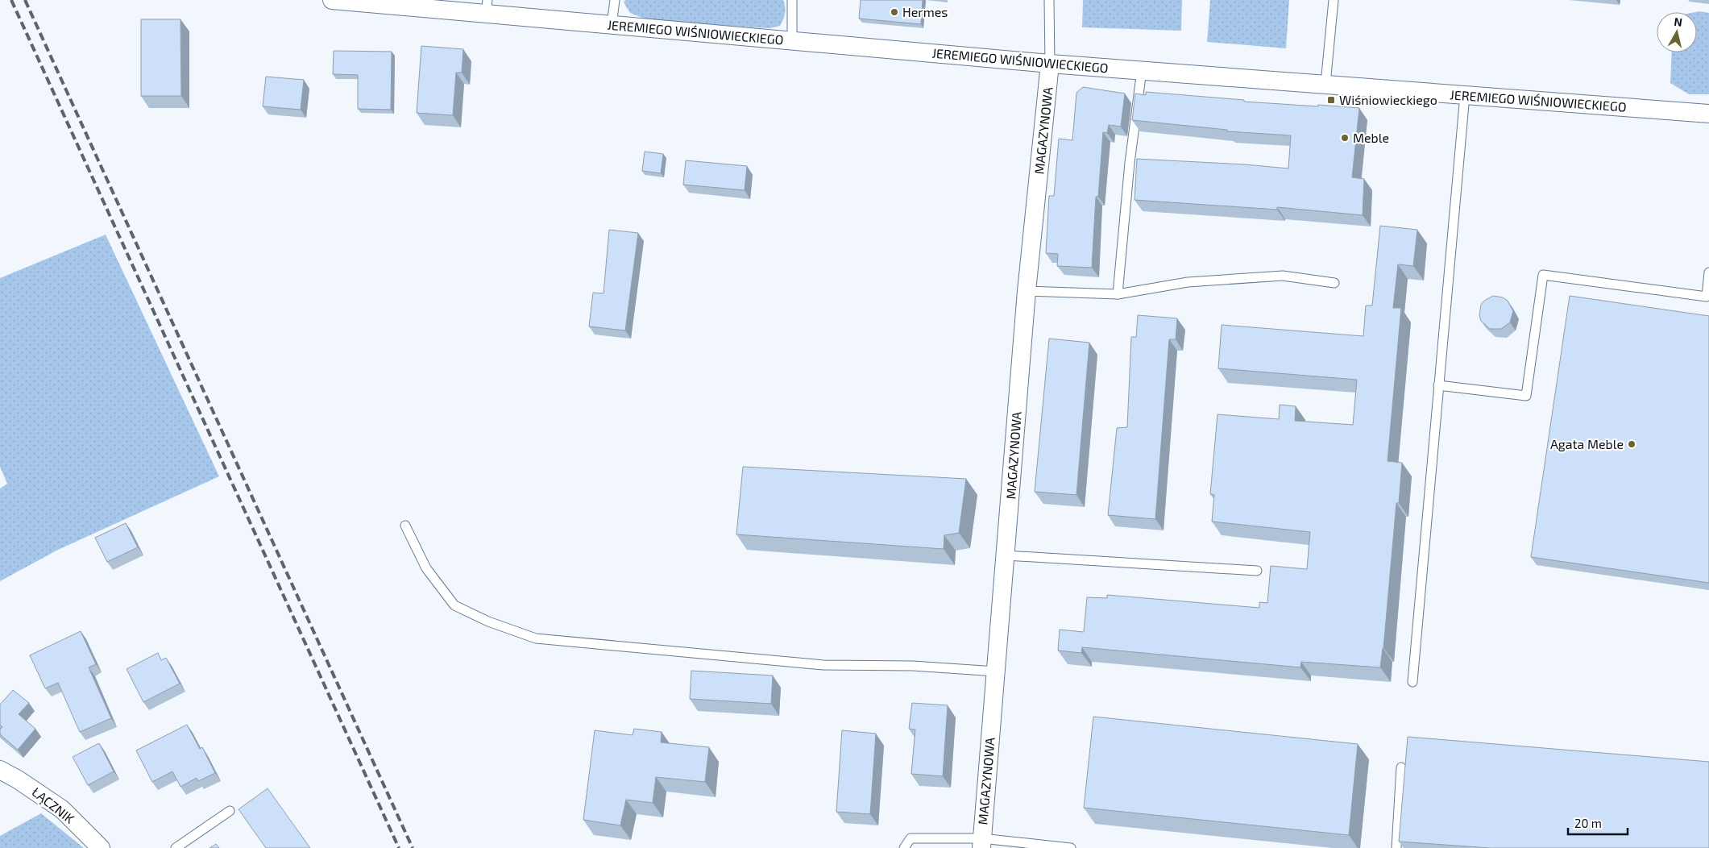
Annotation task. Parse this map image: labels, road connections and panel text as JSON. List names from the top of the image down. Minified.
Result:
{"streets":{"street":["JEREMIEGO WIŚNIOWIECKIEGO","MAGAZYNOWA","ŁĄCZNIK"]},"crossings":[["JEREMIEGO WIŚNIOWIECKIEGO","MAGAZYNOWA"]],"places":{"other":["Hermes","Meble","Agata Meble"],"transit":["Wiśniowieckiego"]},"scale_bar":"20 m","north":"top"}
